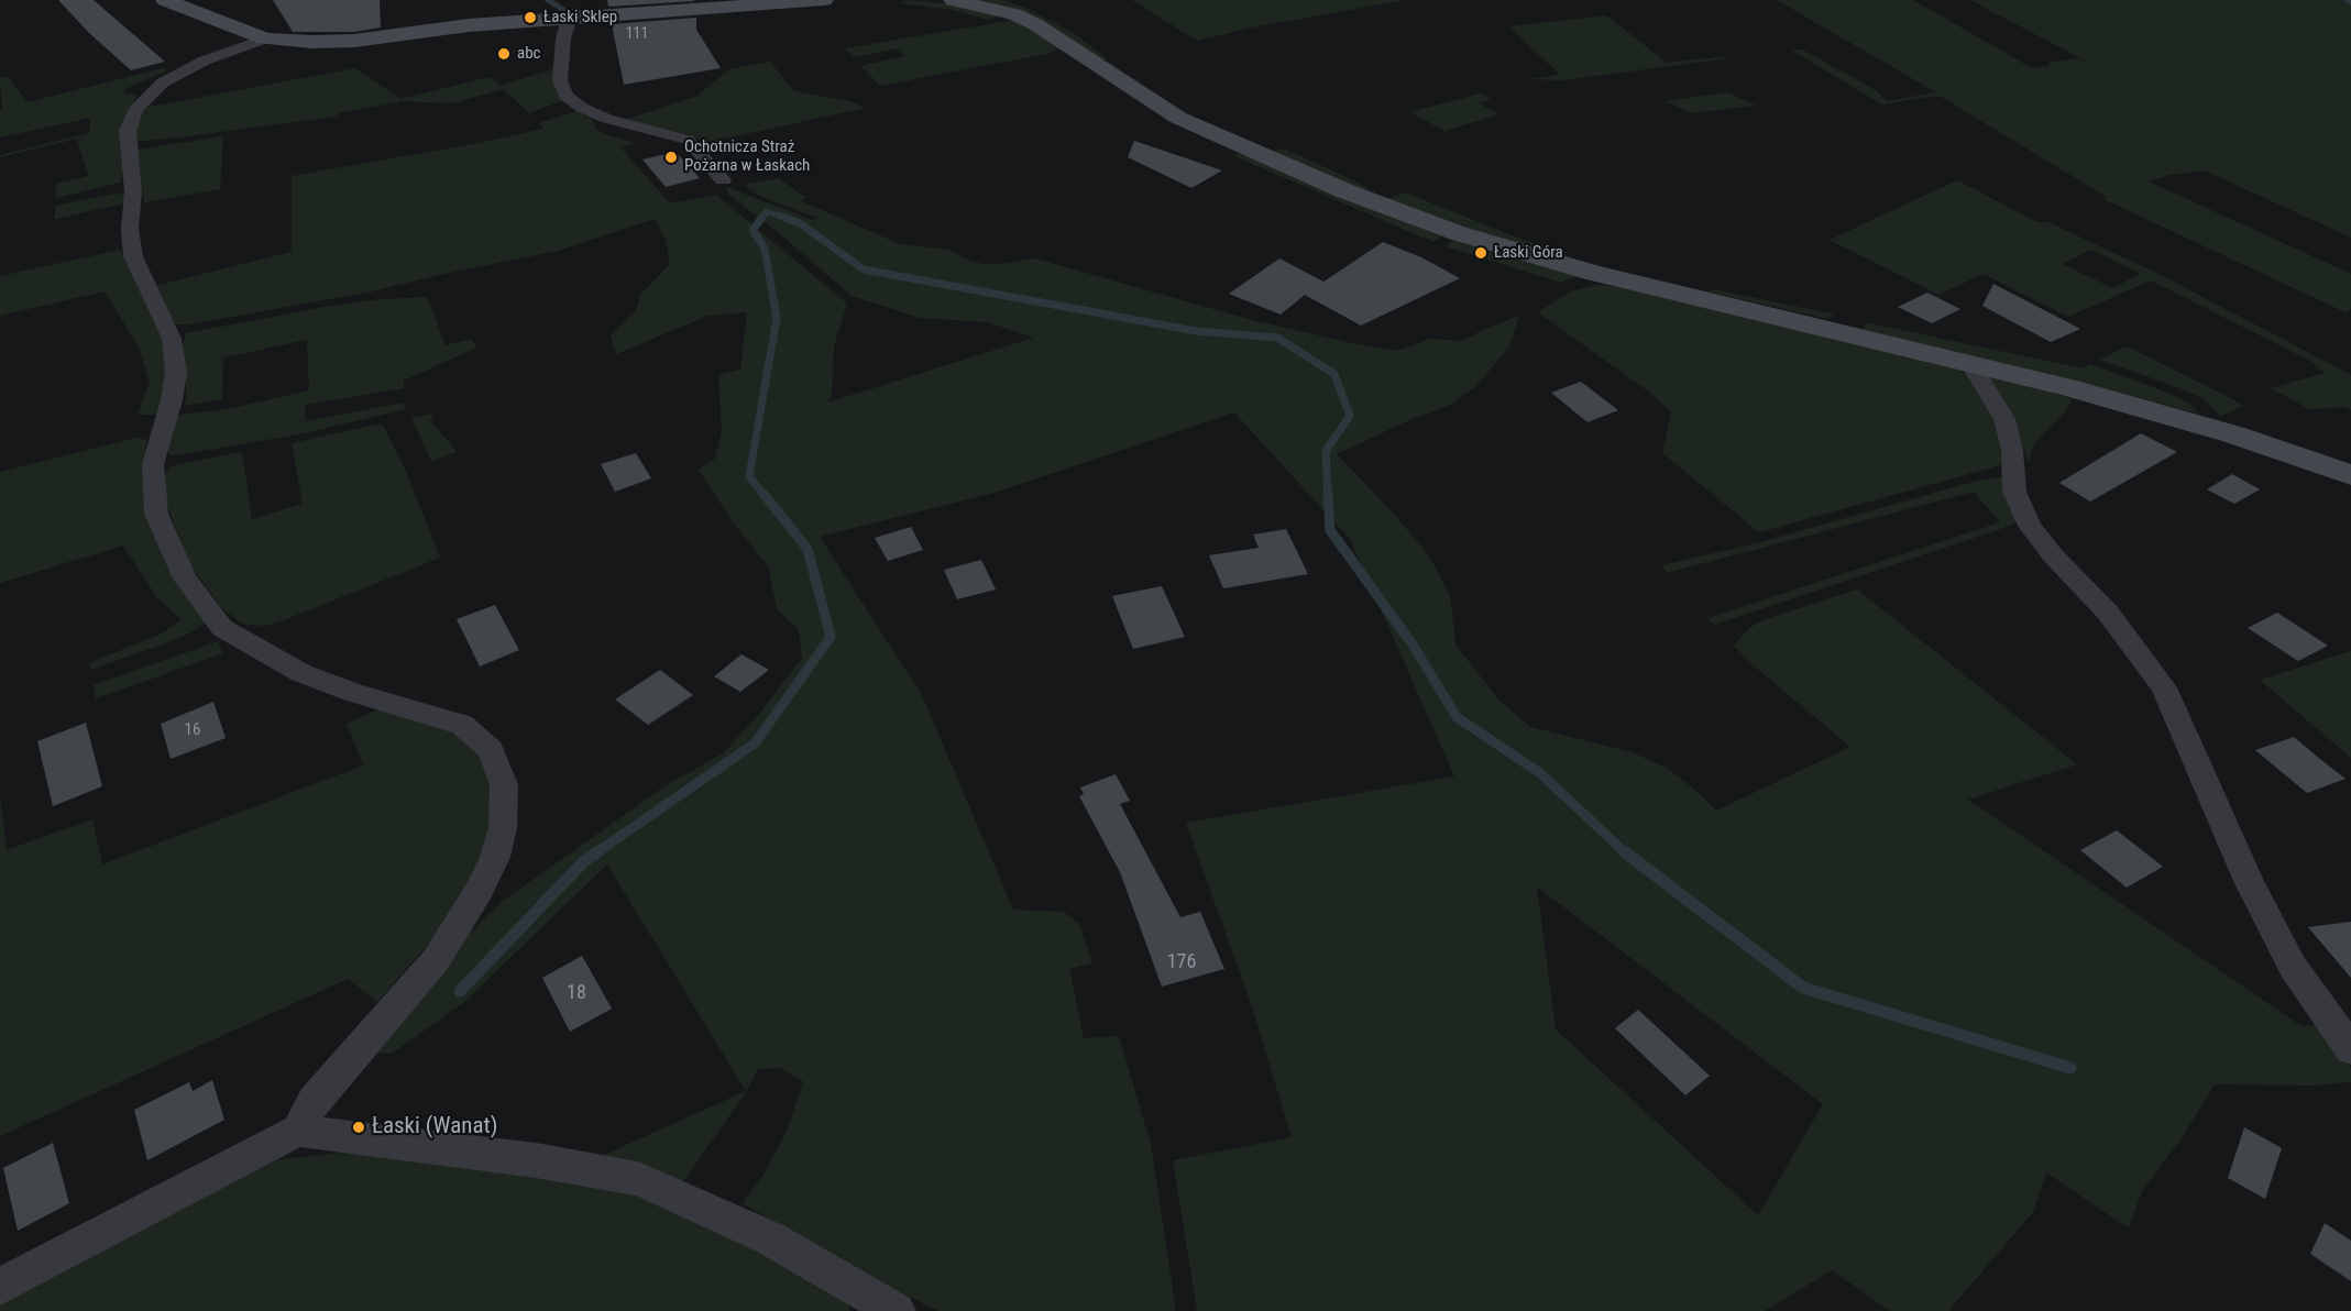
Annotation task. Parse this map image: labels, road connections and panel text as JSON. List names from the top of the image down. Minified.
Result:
{"places":["Łaski Sklep","abc","Ochotnicza Straż Pożarna w Łaskach","Łaski Góra","Łaski (Wanat)"],"house_numbers":["111","16","176","18"]}
